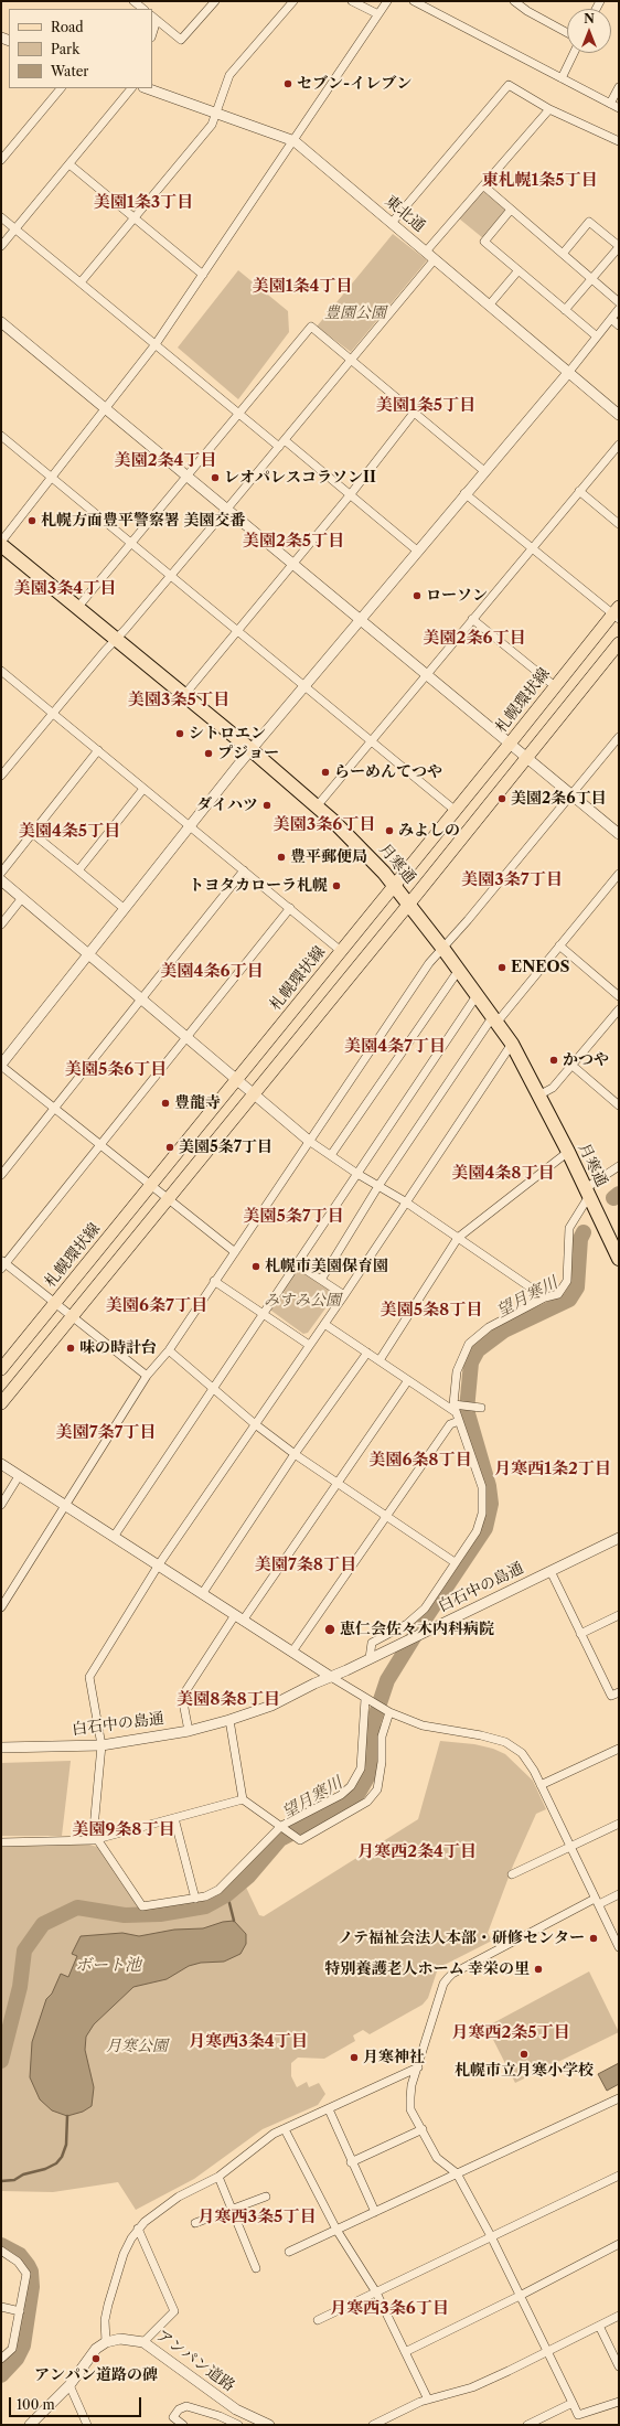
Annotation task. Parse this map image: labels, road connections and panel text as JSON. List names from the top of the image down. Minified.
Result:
{"streets":{"highway":["月寒通"],"main road":["札幌環状線"],"street":["東北通","白石中の島通","アンパン道路"]},"crossings":[["札幌環状線","月寒通"]],"districts":["東札幌1条5丁目","美園1条3丁目","美園1条4丁目","美園1条5丁目","美園2条4丁目","美園2条5丁目","美園3条4丁目","美園2条6丁目","美園3条5丁目","美園3条6丁目","美園4条5丁目","美園3条7丁目","美園4条6丁目","美園4条7丁目","美園5条6丁目","美園4条8丁目","美園5条7丁目","美園6条7丁目","美園5条8丁目","美園7条7丁目","美園6条8丁目","月寒西1条2丁目","美園7条8丁目","美園8条8丁目","美園9条8丁目","月寒西2条4丁目","月寒西2条5丁目","月寒西3条4丁目","月寒西3条5丁目","月寒西3条6丁目"],"water":["望月寒川","ボート池"],"parks":["豊園公園","みすみ公園","月寒公園"],"places":["セブン-イレブン","レオパレスコラソンII","札幌方面豊平警察署 美園交番","ローソン","シトロエン","プジョー","らーめんてつや","美園2条6丁目","ダイハツ","みよしの","豊平郵便局","トヨタカローラ札幌","ENEOS","かつや","豊龍寺","美園5条7丁目","札幌市美園保育園","味の時計台","恵仁会佐々木内科病院","ノテ福祉会法人本部・研修センター","特別養護老人ホーム 幸栄の里","札幌市立月寒小学校","月寒神社","アンパン道路の碑"],"legend":["Road","Park","Water"],"scale_bar":"100 m","north":"top"}
